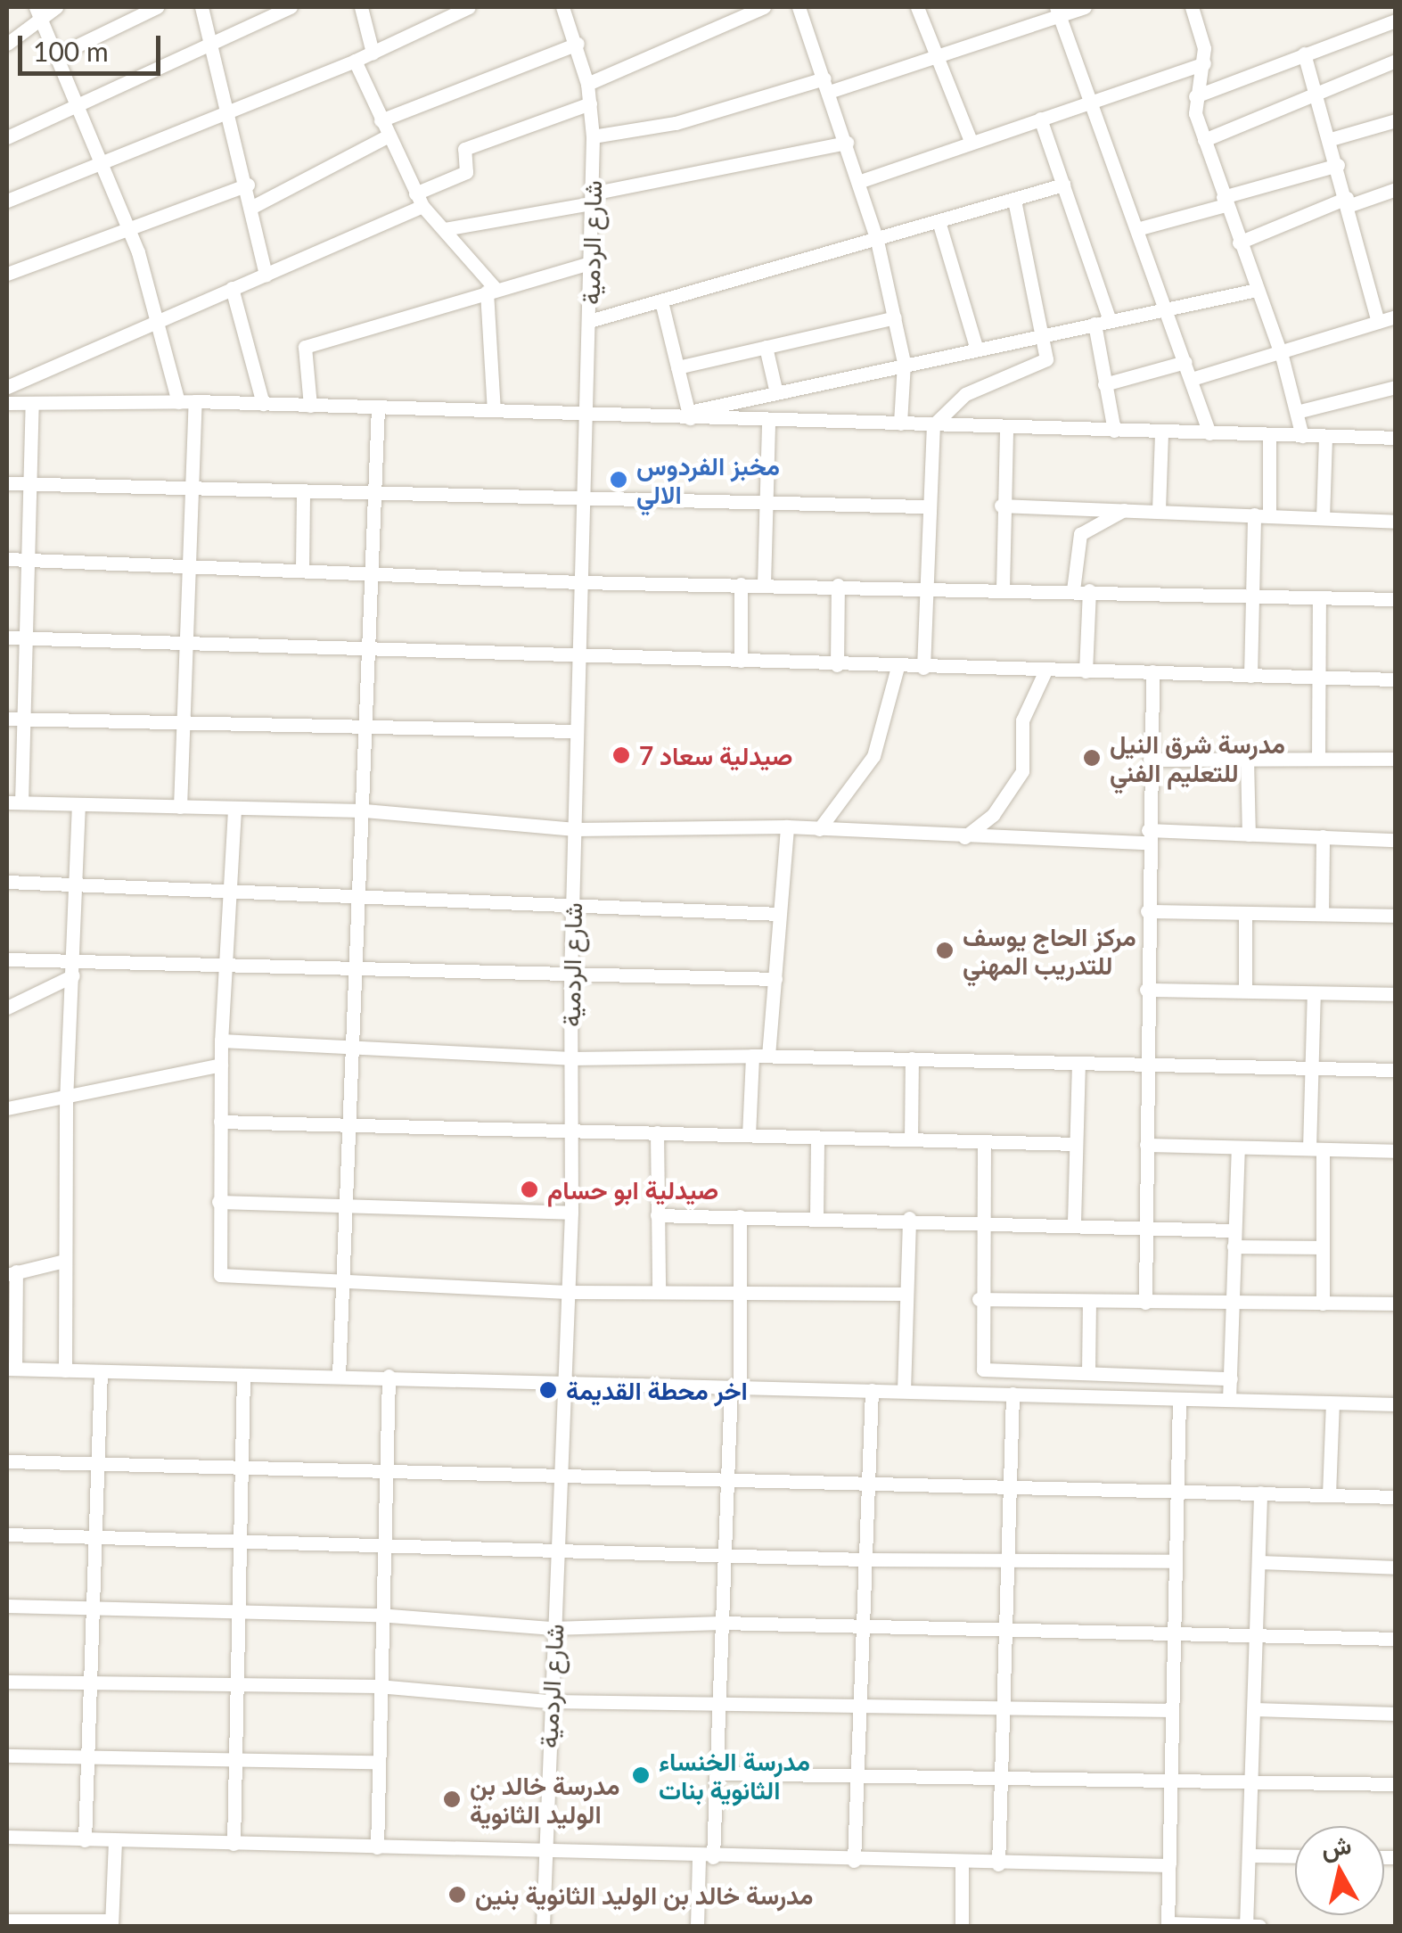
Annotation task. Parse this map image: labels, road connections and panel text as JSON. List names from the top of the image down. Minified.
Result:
{"streets":{"street":["شارع الردمية"]},"places":["مخبز الفردوس الالي","صيدلية سعاد 7","مدرسة شرق النيل للتعليم الفني","مركز الحاج يوسف للتدريب المهني","صيدلية ابو حسام","اخر محطة القديمة","مدرسة الخنساء الثانوية بنات","مدرسة خالد بن الوليد الثانوية","مدرسة خالد بن الوليد الثانوية بنين"],"scale_bar":"100 m","north":"top"}
